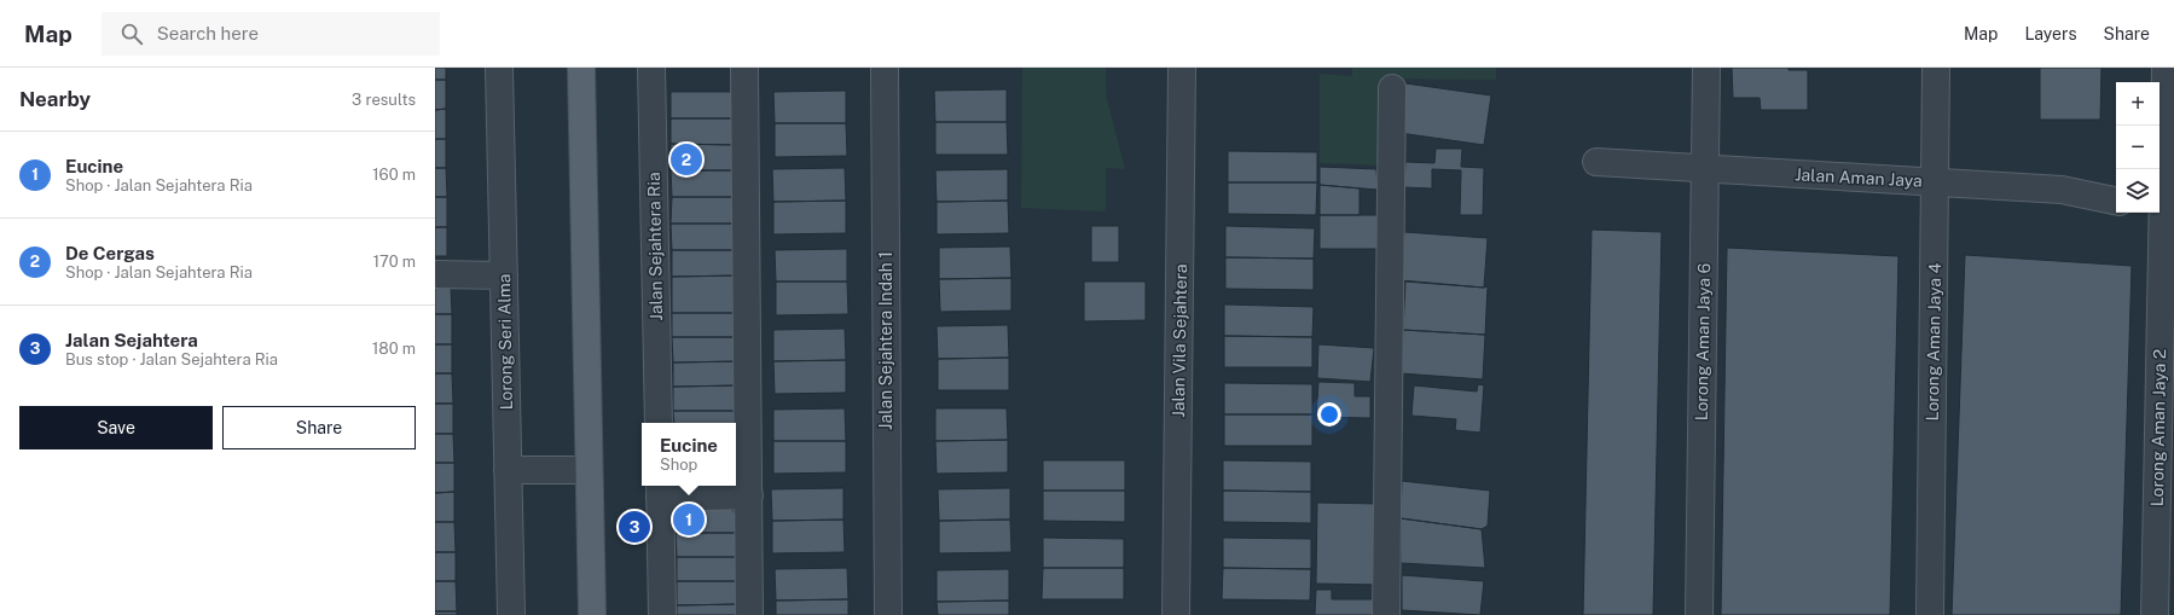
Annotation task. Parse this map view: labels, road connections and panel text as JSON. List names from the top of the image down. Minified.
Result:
{"streets":{"street":["Jalan Aman Jaya","Jalan Sejahtera Ria","Jalan Sejahtera Indah 1","Jalan Vila Sejahtera","Lorong Seri Alma","Lorong Aman Jaya 6","Lorong Aman Jaya 4","Lorong Aman Jaya 2"]},"crossings":[["Jalan Aman Jaya","Lorong Aman Jaya 6"],["Jalan Aman Jaya","Lorong Aman Jaya 4"]],"page":{"header":"Map","search":"Search here","nav":["Map","Layers","Share"],"heading":["Nearby","3 results"],"map_buttons":["+","−"],"list":[{"mark":"1","name":"Eucine","note":"Shop · Jalan Sejahtera Ria","value":"160 m"},{"mark":"2","name":"De Cergas","note":"Shop · Jalan Sejahtera Ria","value":"170 m"},{"mark":"3","name":"Jalan Sejahtera","note":"Bus stop · Jalan Sejahtera Ria","value":"180 m"}],"pins":["2","1","3"],"buttons":["Save","Share"],"popup":["Eucine","Shop"]}}
